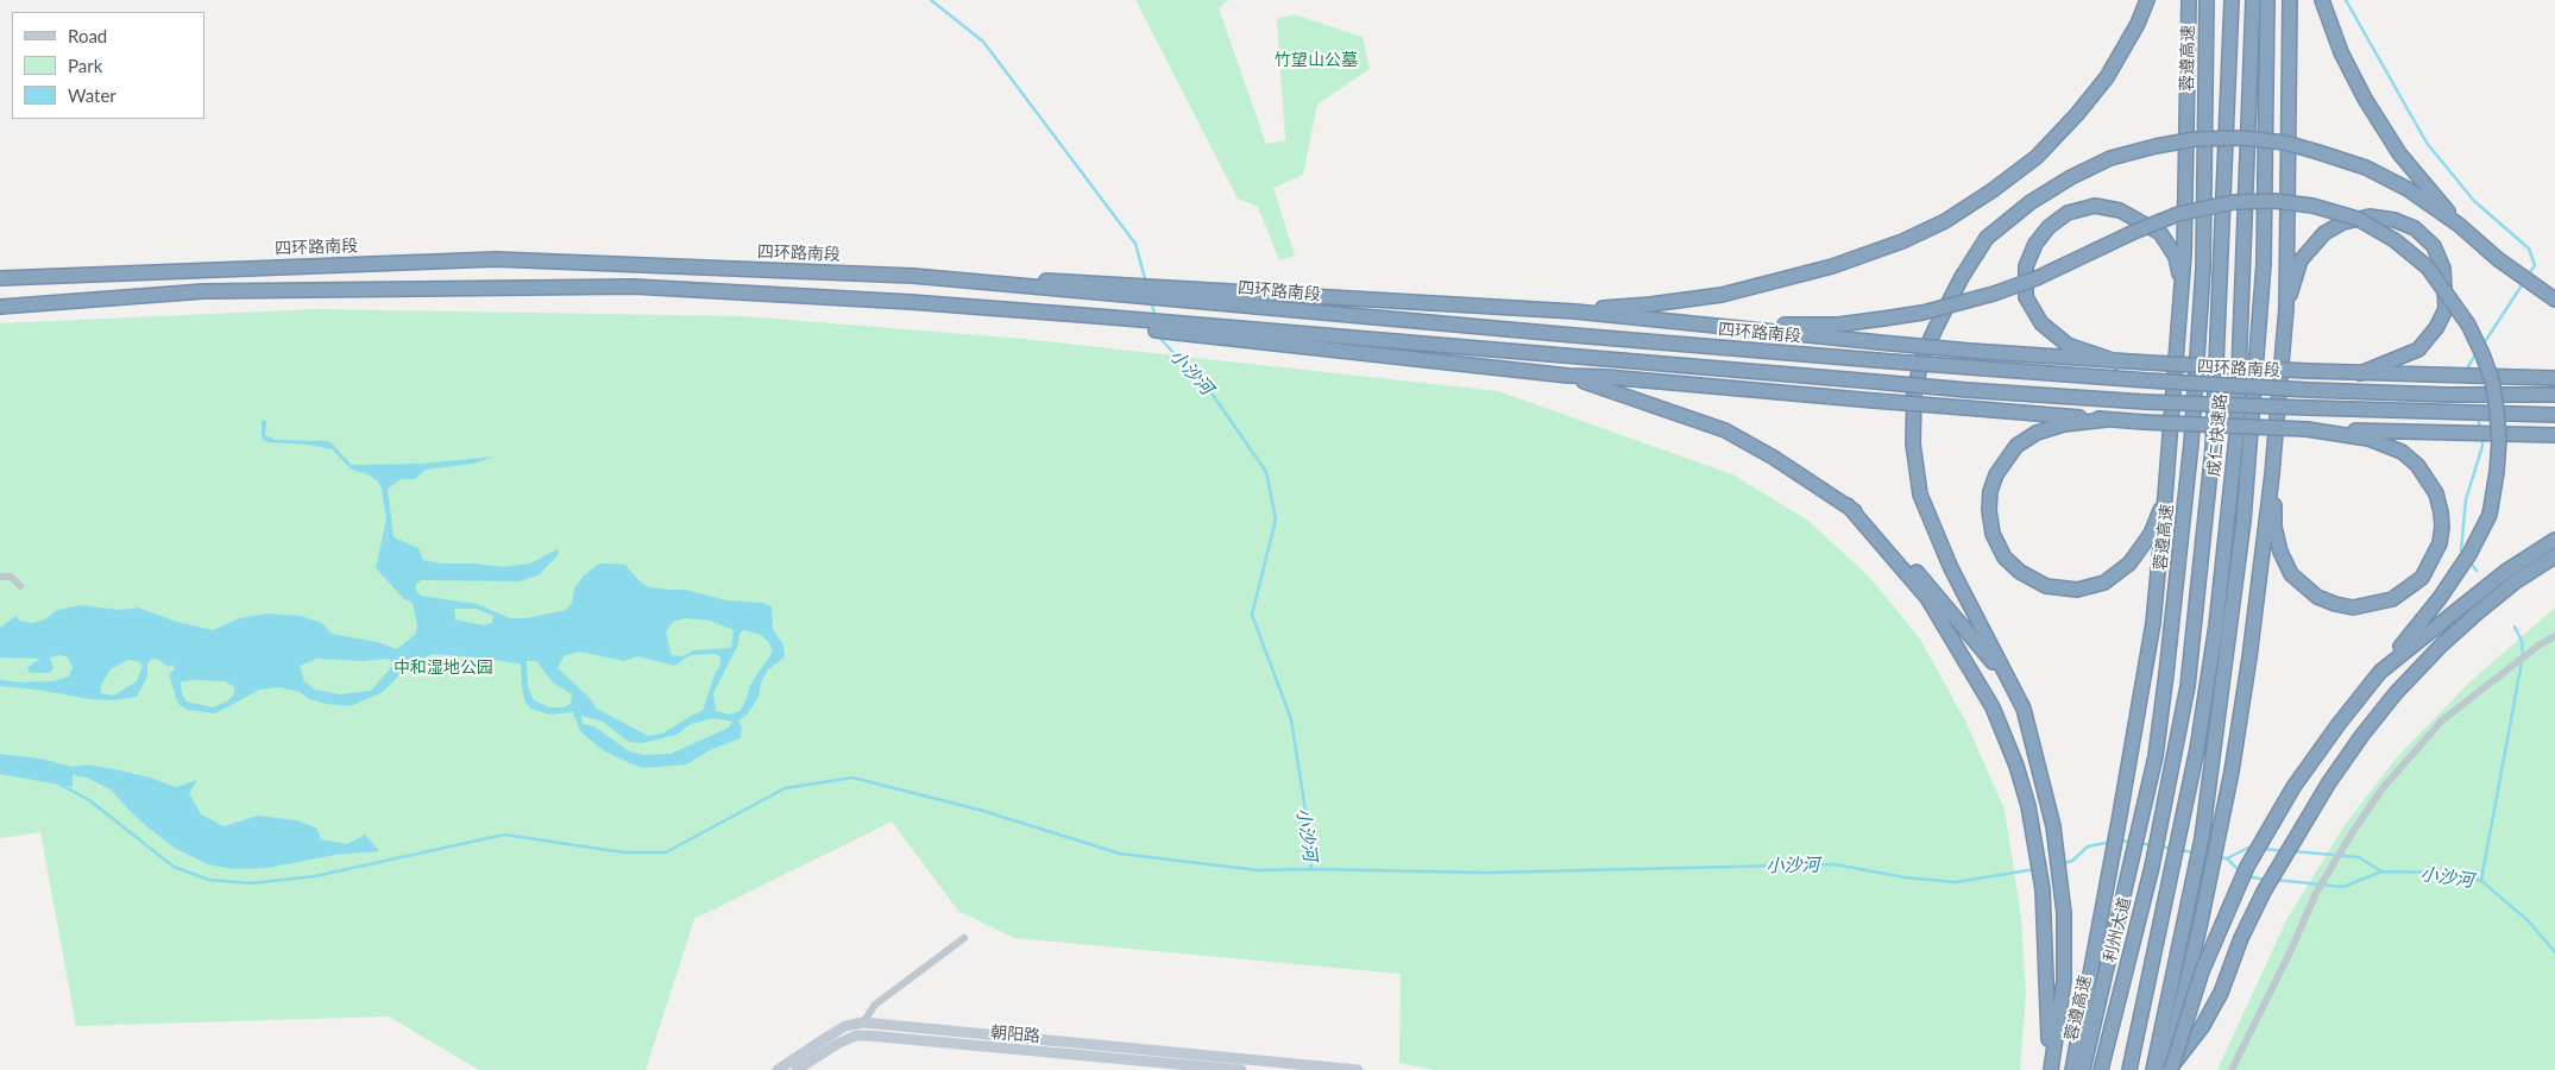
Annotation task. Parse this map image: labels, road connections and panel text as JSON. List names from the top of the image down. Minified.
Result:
{"streets":{"highway":["蓉遵高速","四环路南段","成仁快速路","利州大道"],"main road":["朝阳路"]},"crossings":[["成仁快速路","利州大道"]],"water":["小沙河"],"parks":["竹望山公墓","中和湿地公园"],"legend":["Road","Park","Water"]}
